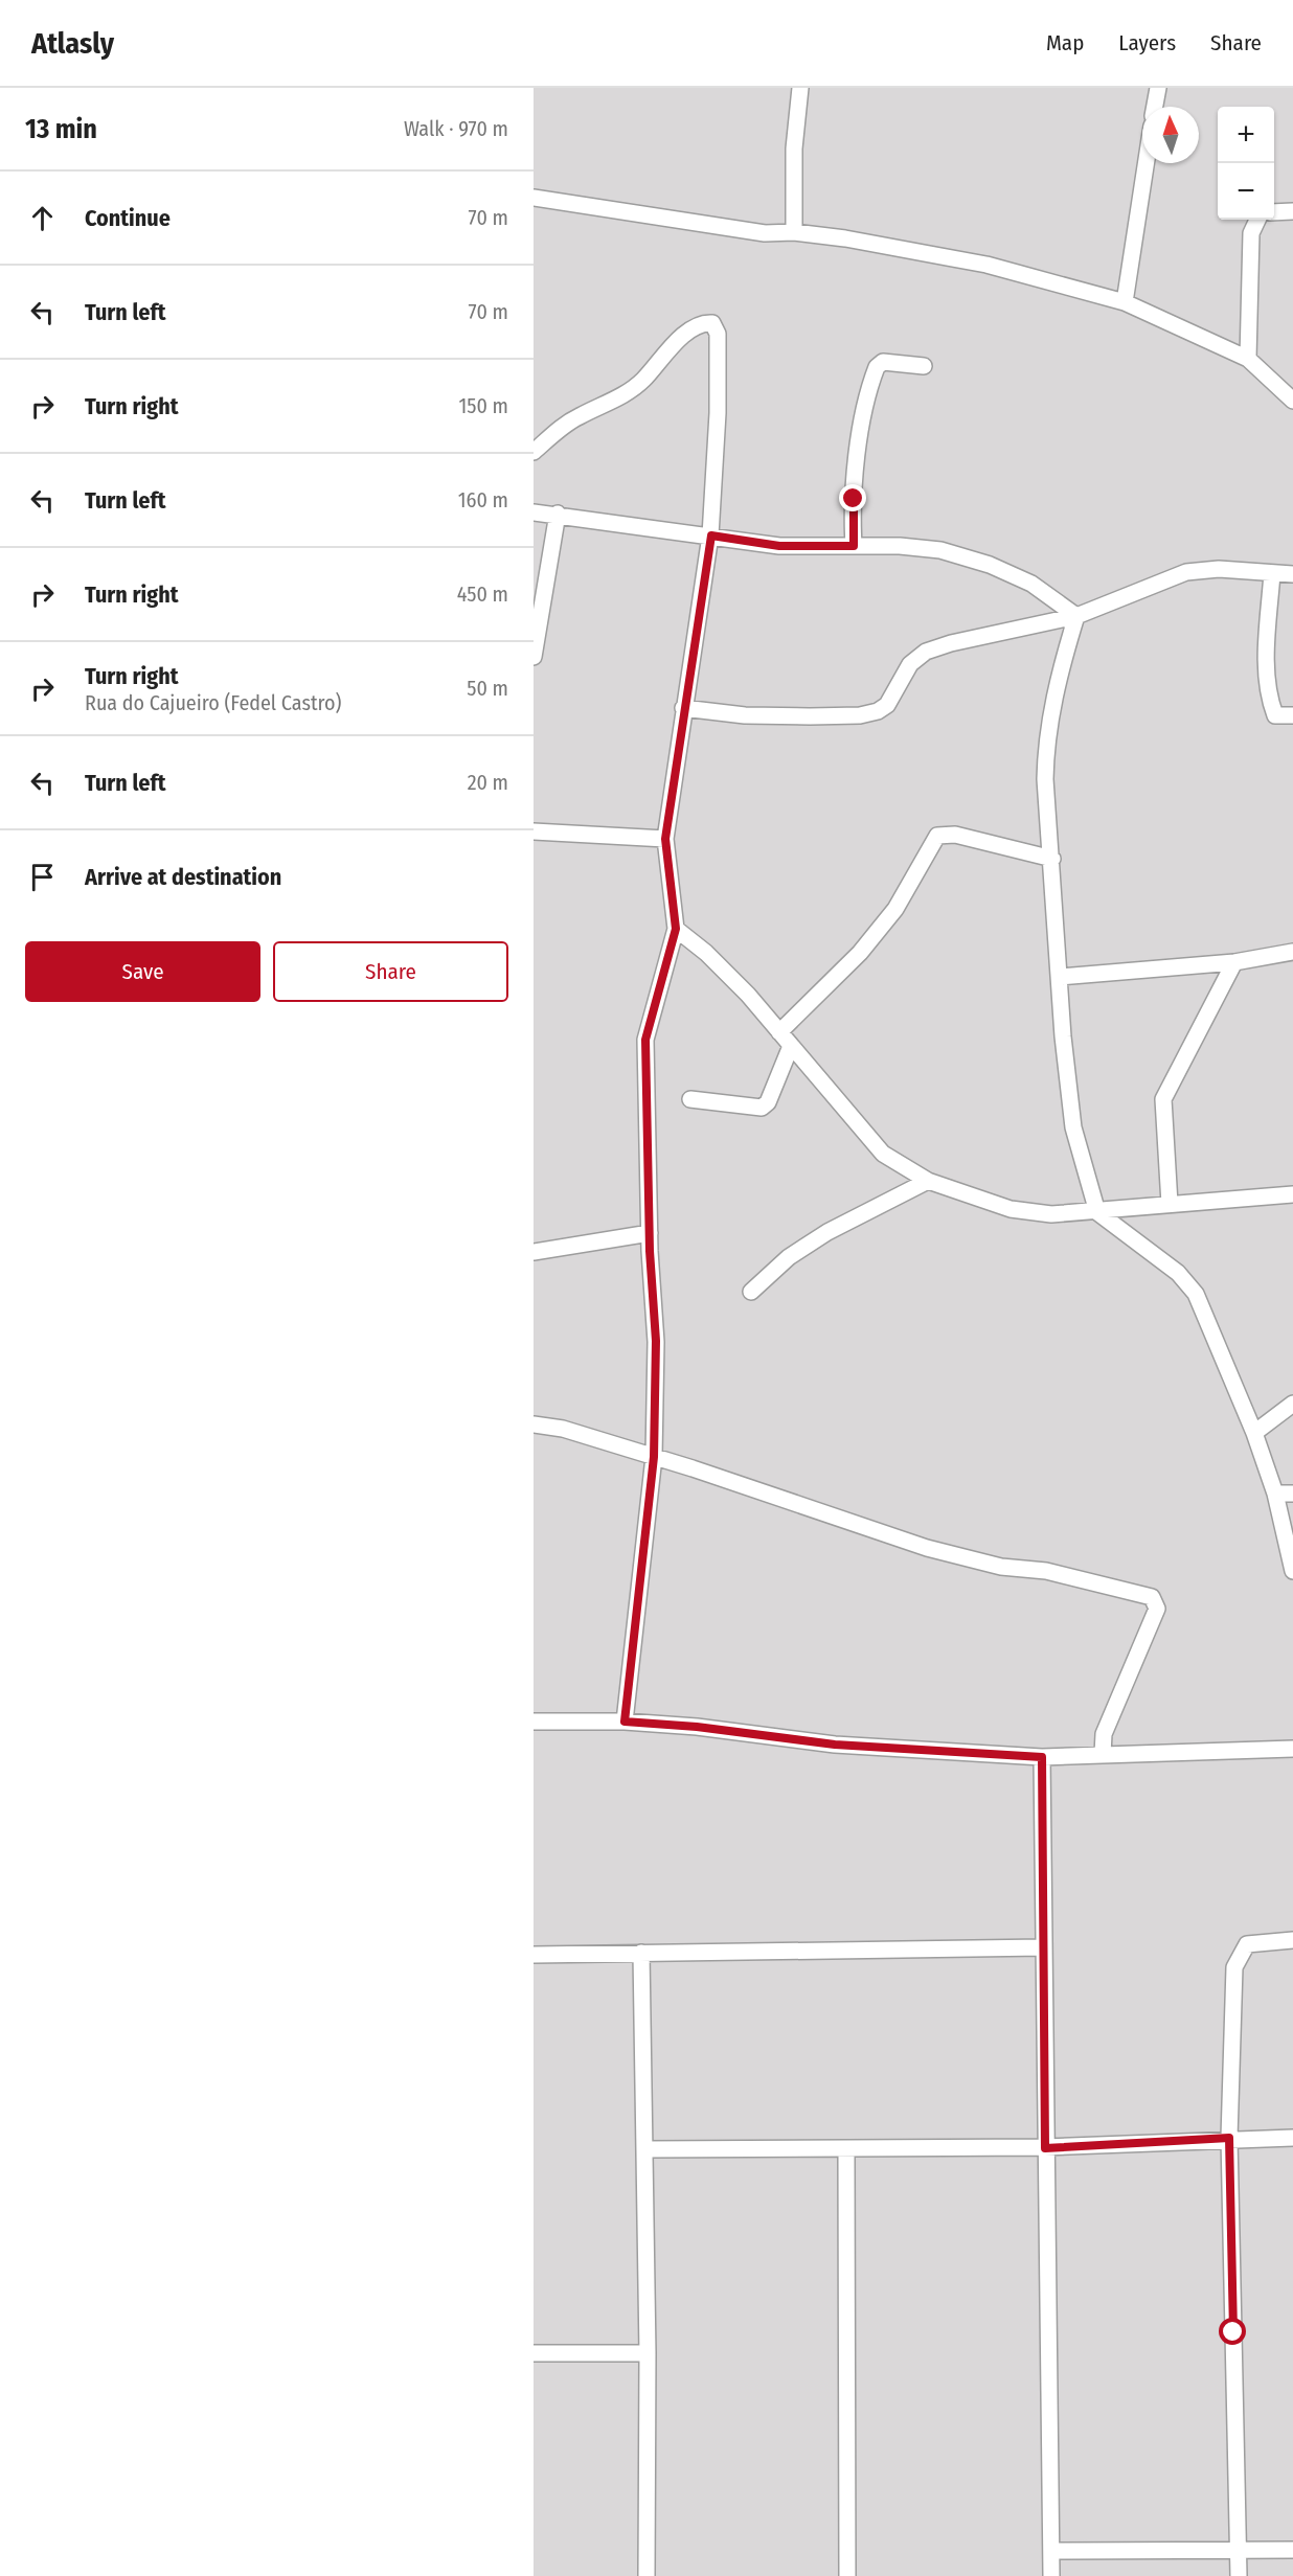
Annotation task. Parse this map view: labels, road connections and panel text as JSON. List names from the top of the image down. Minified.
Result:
{"north":"top","page":{"header":"Atlasly","nav":["Map","Layers","Share"],"heading":["13 min","Walk · 970 m"],"map_buttons":["+","−"],"list":[["Continue","70 m"],["Turn left","70 m"],["Turn right","150 m"],["Turn left","160 m"],["Turn right","450 m"],["Turn right","Rua do Cajueiro (Fedel Castro)","50 m"],["Turn left","20 m"],"Arrive at destination"],"buttons":["Save","Share"]}}
